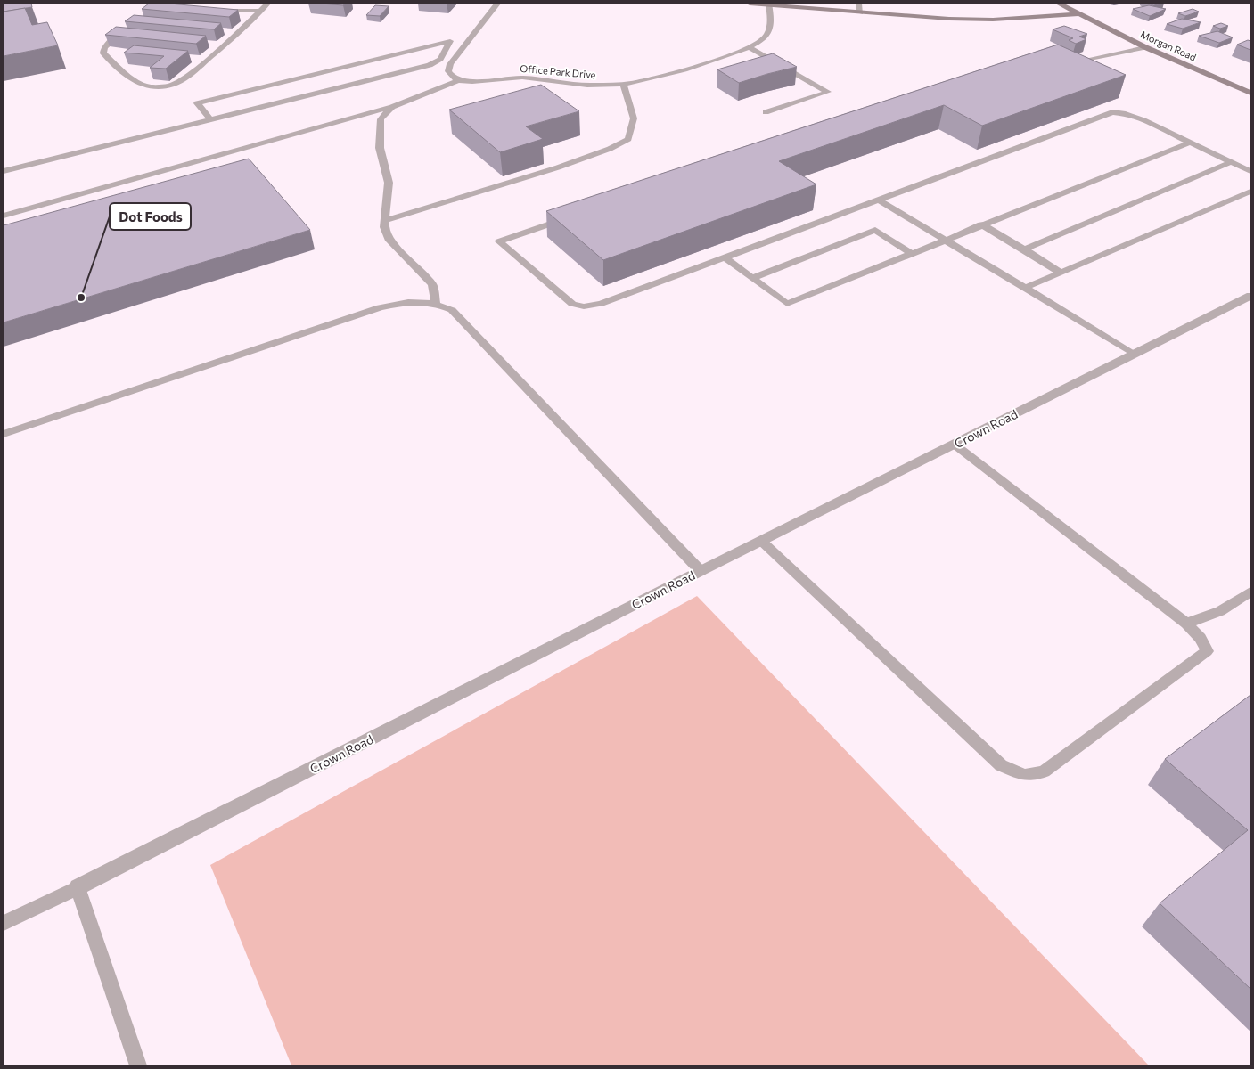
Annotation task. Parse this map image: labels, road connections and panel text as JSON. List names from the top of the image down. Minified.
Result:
{"streets":{"street":["Morgan Road","Crown Road"],"lane":["Office Park Drive"]},"places":["Dot Foods"]}
